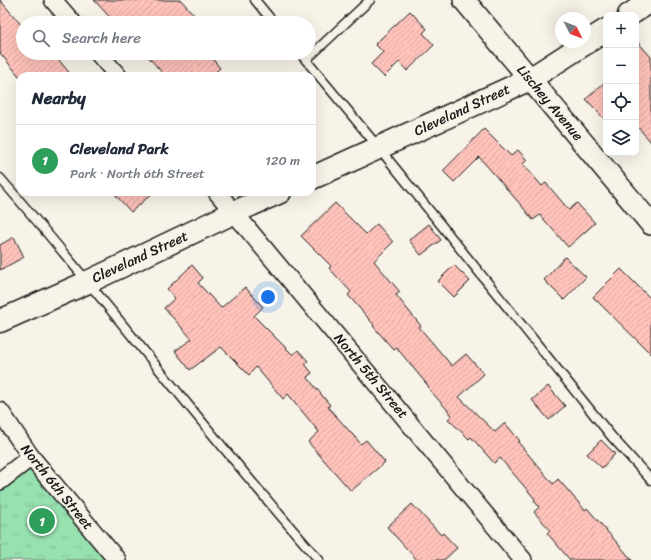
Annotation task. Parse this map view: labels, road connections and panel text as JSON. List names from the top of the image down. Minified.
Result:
{"streets":{"main road":["Cleveland Street"],"street":["Lischey Avenue","North 5th Street","North 6th Street"]},"crossings":[["Lischey Avenue","Cleveland Street"],["Cleveland Street","North 5th Street"]],"north":"bottom right","page":{"map_buttons":["+","−"],"search":"Search here","heading":"Nearby","list":[{"mark":"1","name":"Cleveland Park","note":"Park · North 6th Street","value":"120 m"}],"pins":"1"}}
